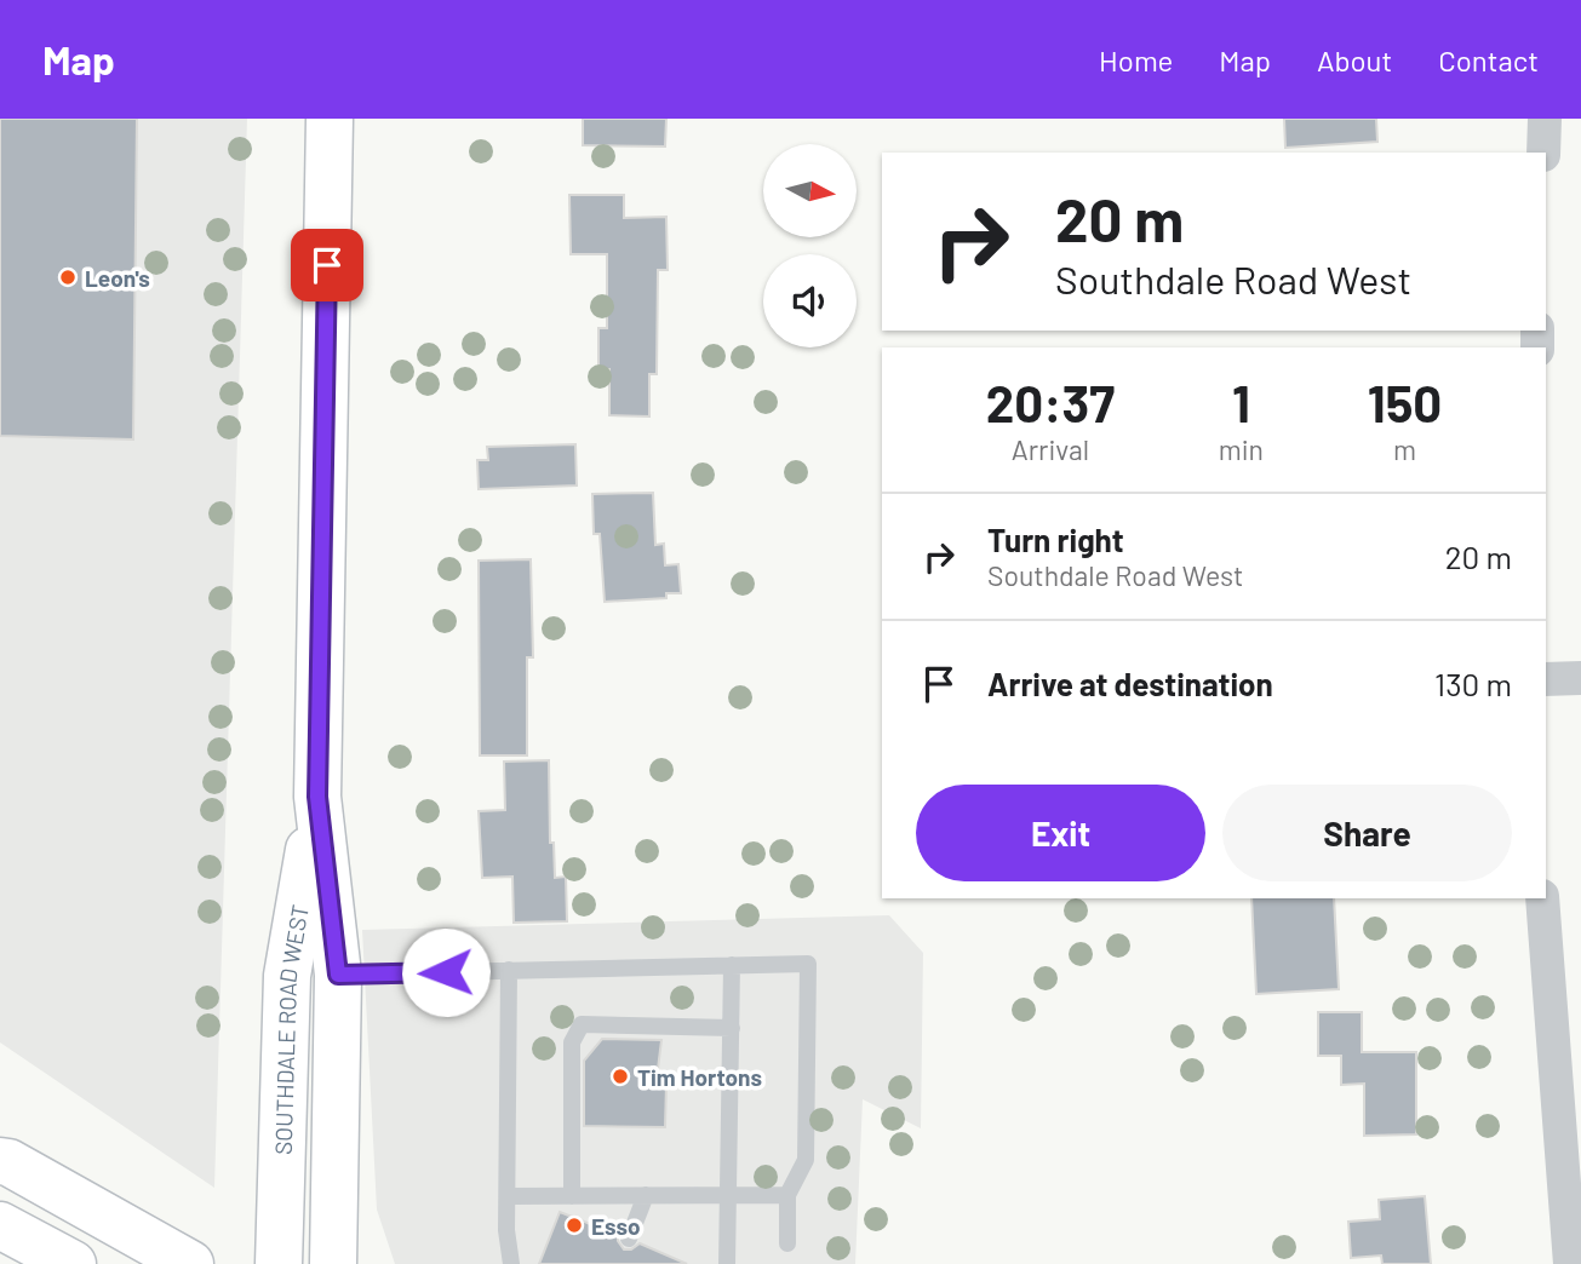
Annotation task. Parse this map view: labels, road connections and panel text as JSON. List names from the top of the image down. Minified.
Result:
{"streets":{"main road":["SOUTHDALE ROAD WEST"]},"places":["Leon's","Tim Hortons","Esso"],"north":"right","page":{"header":"Map","nav":["Home","Map","About","Contact"],"turn":["20 m","Southdale Road West"],"eta":["20:37","Arrival","1","min","150","m"],"list":[{"name":"Turn right","note":"Southdale Road West","value":"20 m"},{"name":"Arrive at destination","value":"130 m"}],"buttons":["Exit","Share"]}}
